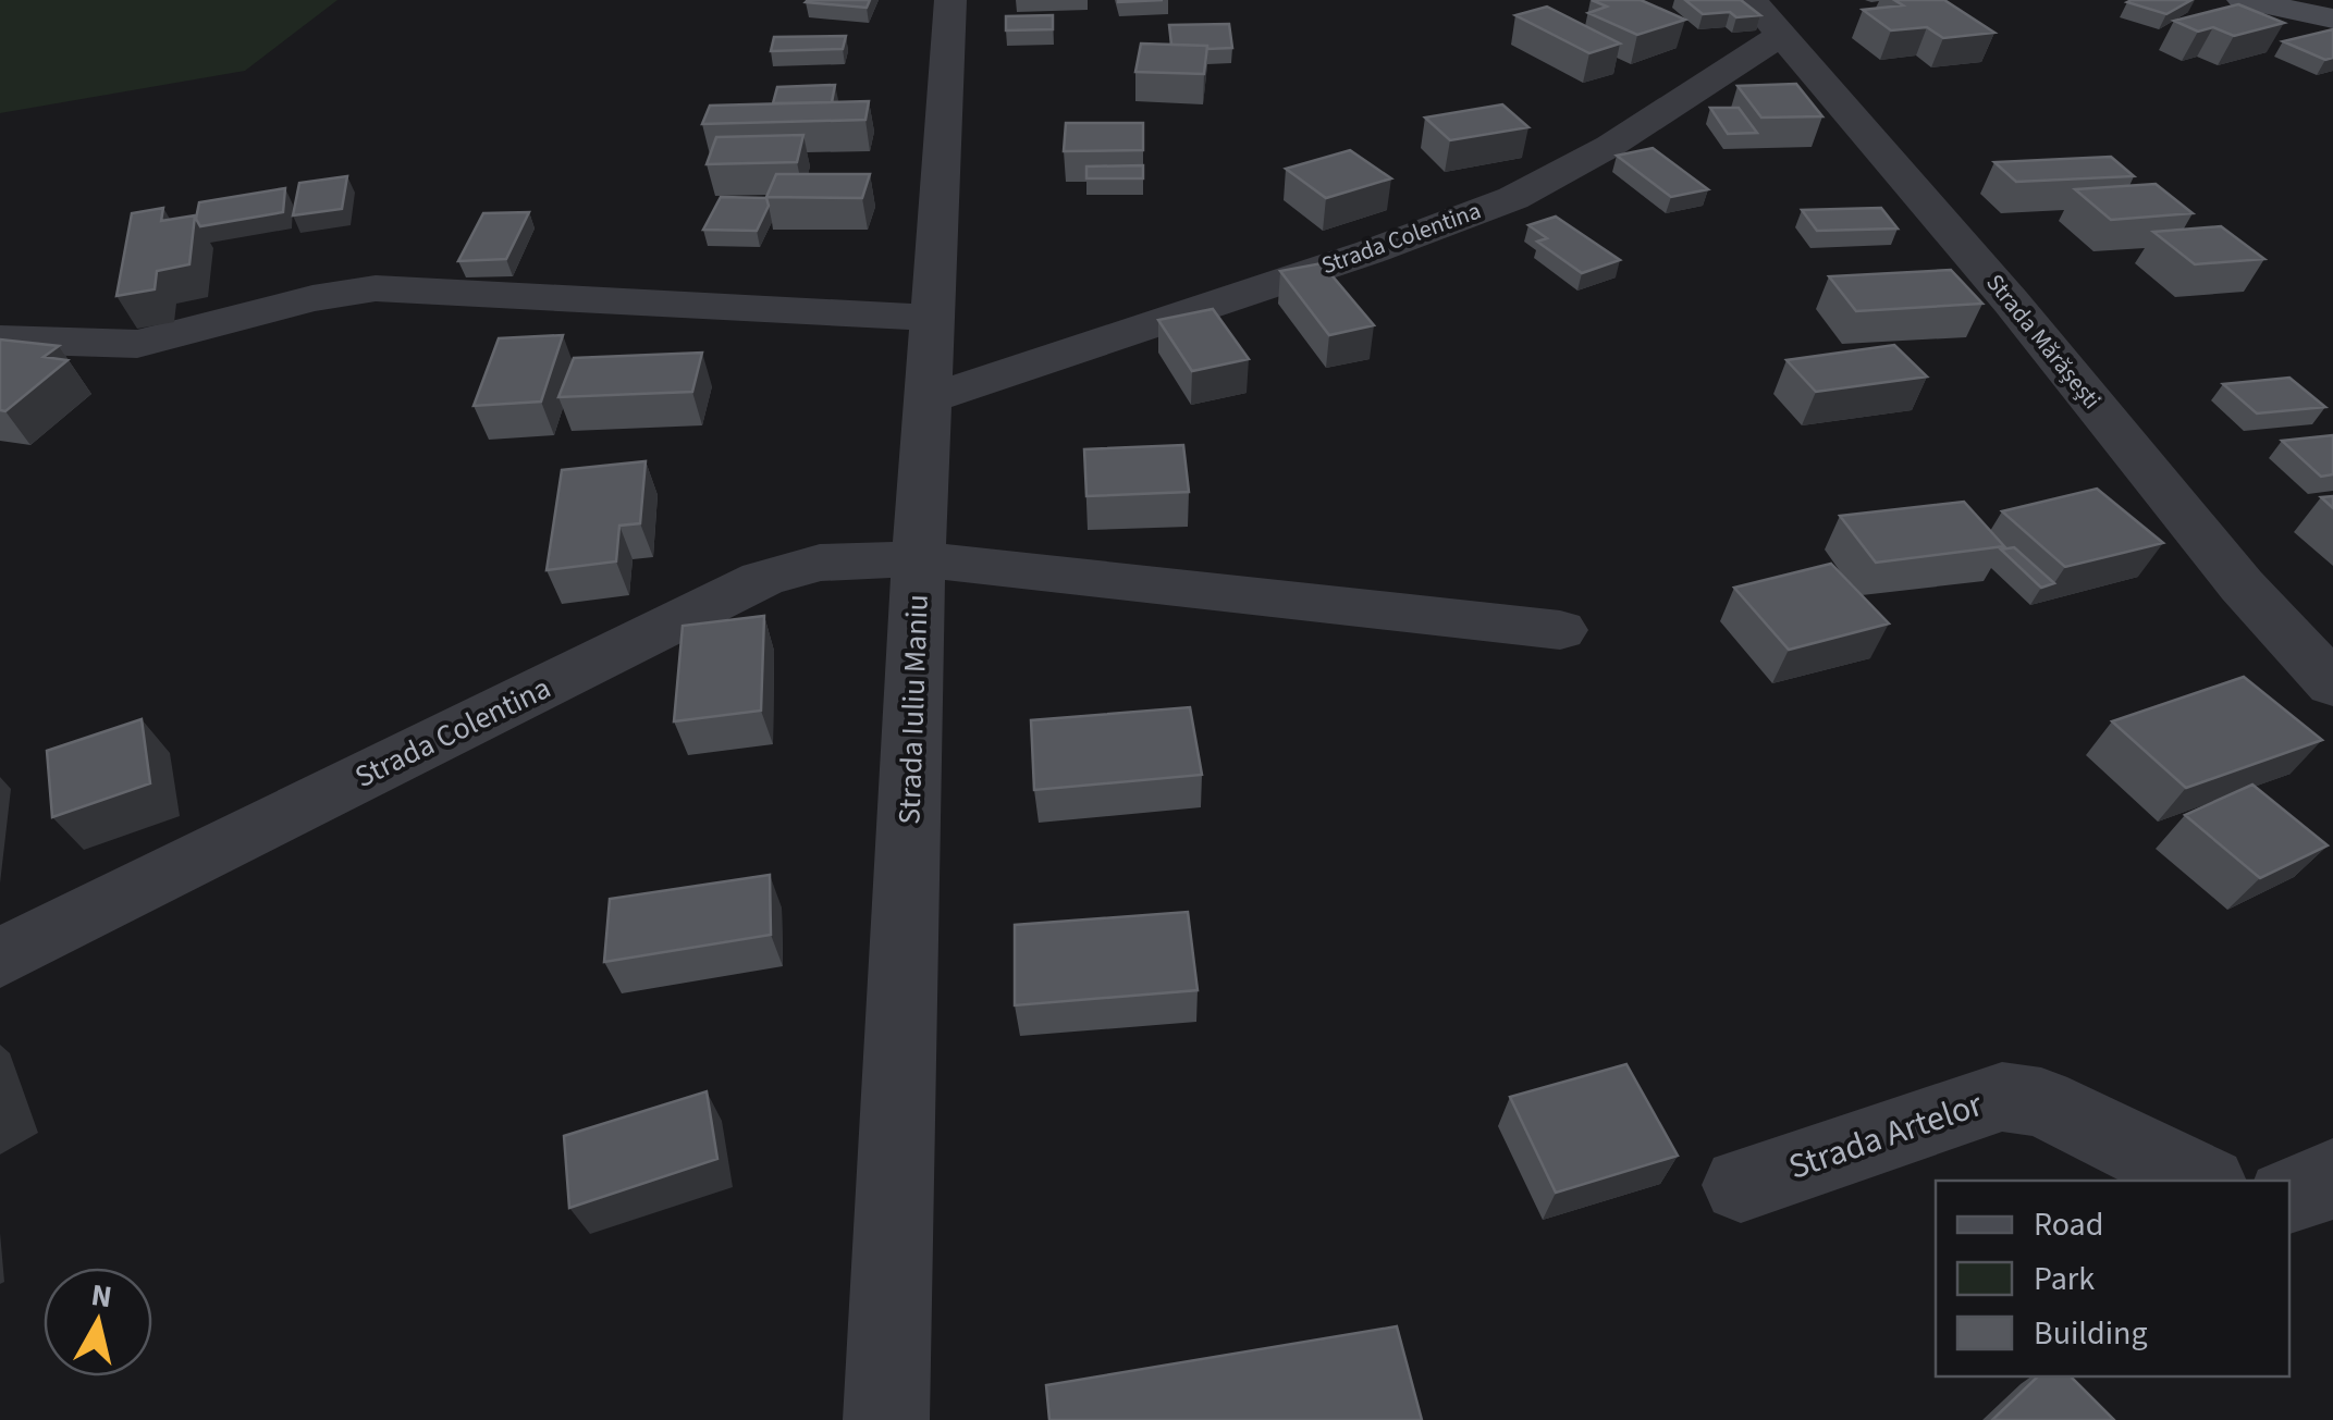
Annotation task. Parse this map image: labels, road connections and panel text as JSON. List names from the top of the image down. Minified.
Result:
{"streets":{"street":["Strada Colentina","Strada Mărășești","Strada Iuliu Maniu","Strada Artelor"]},"crossings":[["Strada Colentina","Strada Mărășești"],["Strada Colentina","Strada Iuliu Maniu"]],"legend":["Road","Park","Building"],"north":"top"}
